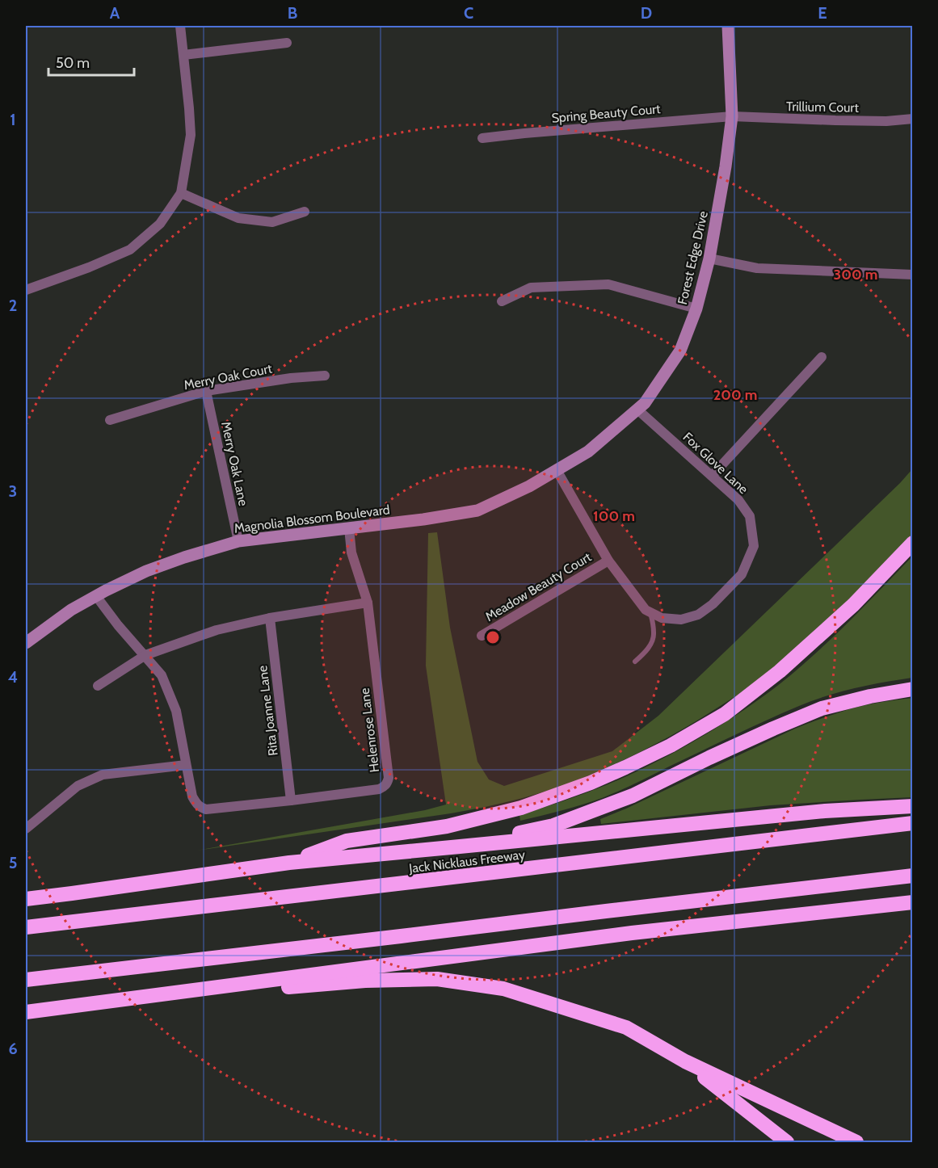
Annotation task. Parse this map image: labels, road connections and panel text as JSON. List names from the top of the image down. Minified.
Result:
{"streets":{"highway":["Jack Nicklaus Freeway"],"street":["Trillium Court","Spring Beauty Court","Forest Edge Drive","Merry Oak Court","Fox Glove Lane","Merry Oak Lane","Magnolia Blossom Boulevard","Meadow Beauty Court","Rita Joanne Lane","Helenrose Lane"]},"crossings":[["Trillium Court","Spring Beauty Court"],["Trillium Court","Forest Edge Drive"],["Spring Beauty Court","Forest Edge Drive"],["Forest Edge Drive","Fox Glove Lane"],["Forest Edge Drive","Magnolia Blossom Boulevard"],["Merry Oak Court","Merry Oak Lane"],["Merry Oak Lane","Magnolia Blossom Boulevard"],["Magnolia Blossom Boulevard","Helenrose Lane"],["Rita Joanne Lane","Helenrose Lane"]],"scale_bar":"50 m","grid":{"columns":["A","B","C","D","E"],"rows":["1","2","3","4","5","6"]},"rings":["300 m","200 m","100 m"]}
